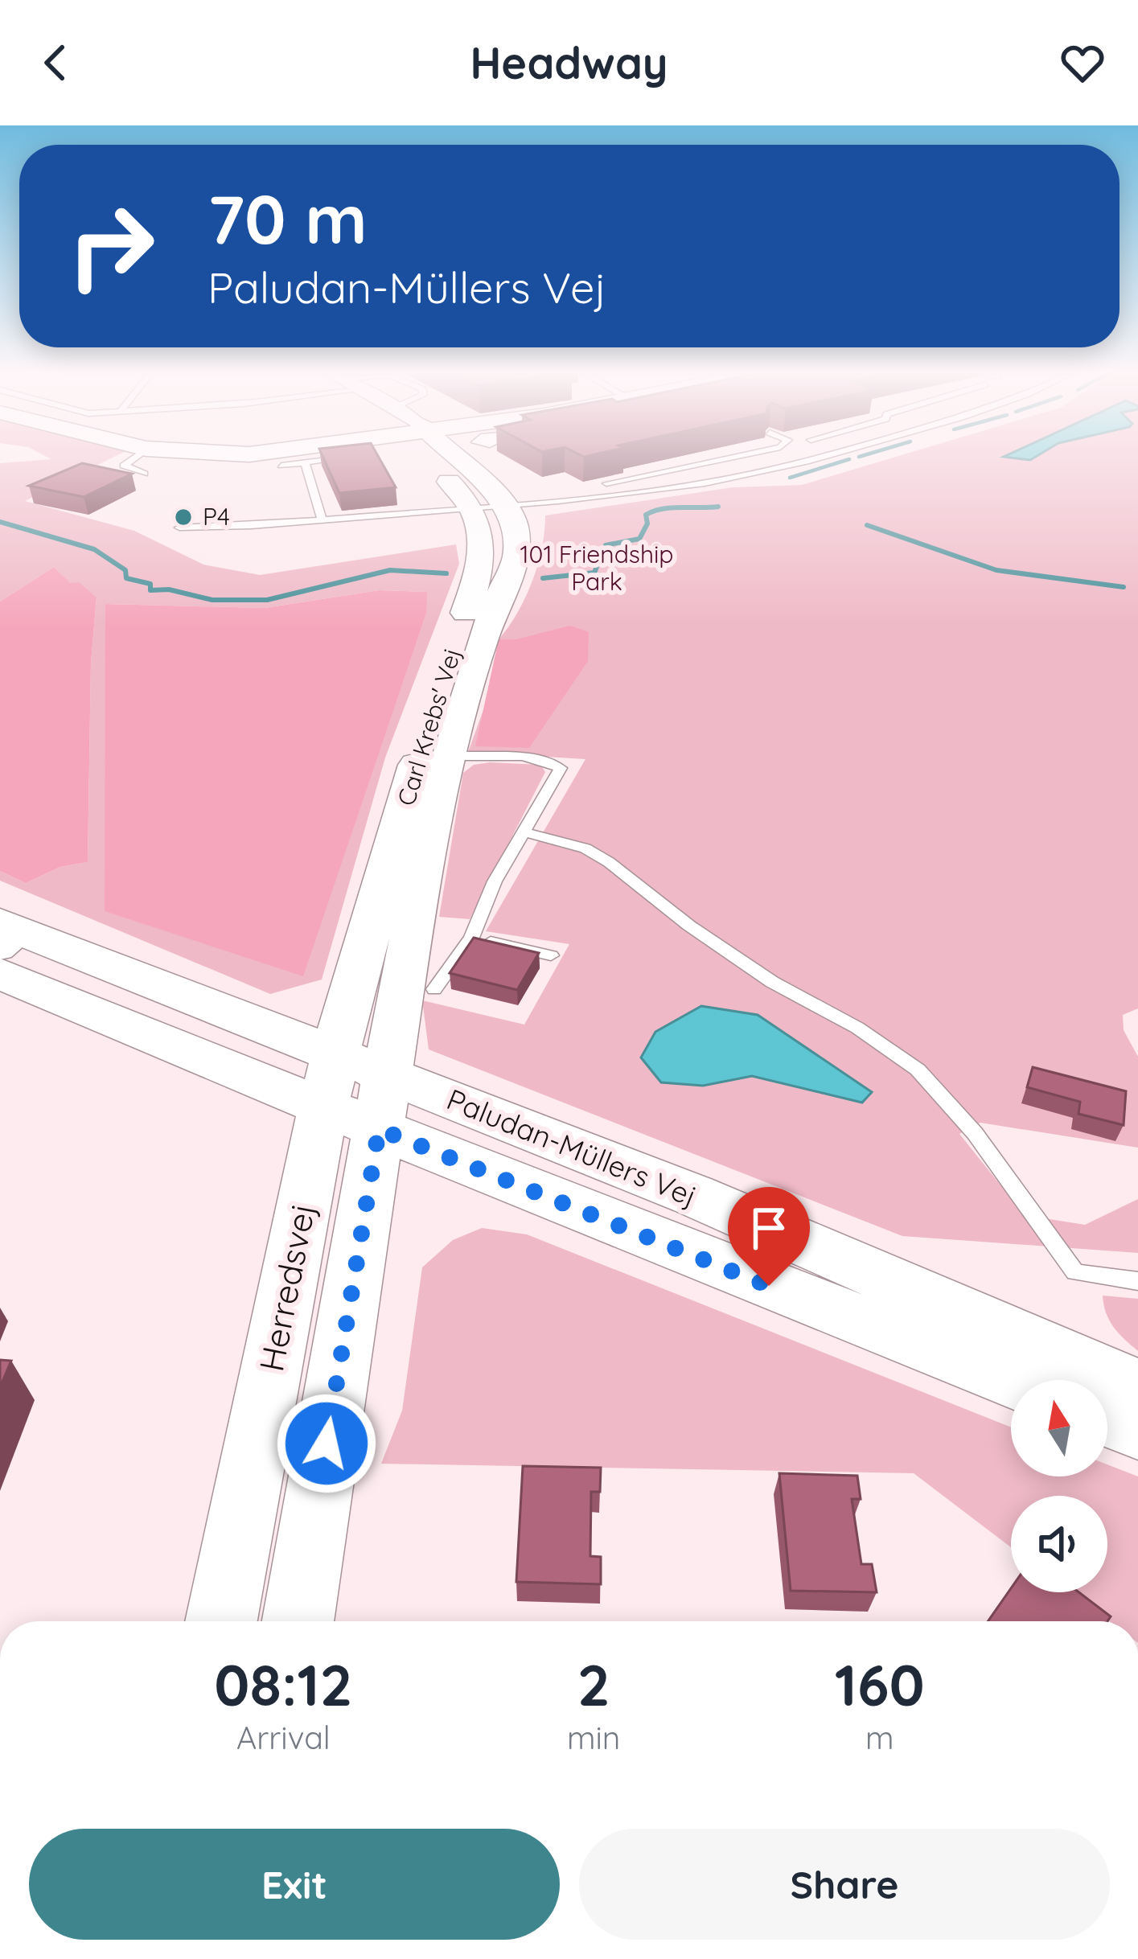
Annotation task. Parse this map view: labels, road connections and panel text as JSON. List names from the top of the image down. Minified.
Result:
{"streets":{"street":["Carl Krebs' Vej","Paludan-Müllers Vej","Herredsvej"]},"crossings":[["Carl Krebs' Vej","Paludan-Müllers Vej"],["Carl Krebs' Vej","Herredsvej"],["Paludan-Müllers Vej","Herredsvej"]],"parks":["101 Friendship Park"],"places":["P4"],"north":"top","page":{"header":"Headway","turn":["70 m","Paludan-Müllers Vej"],"eta":["08:12","Arrival","2","min","160","m"],"buttons":["Exit","Share"]}}
